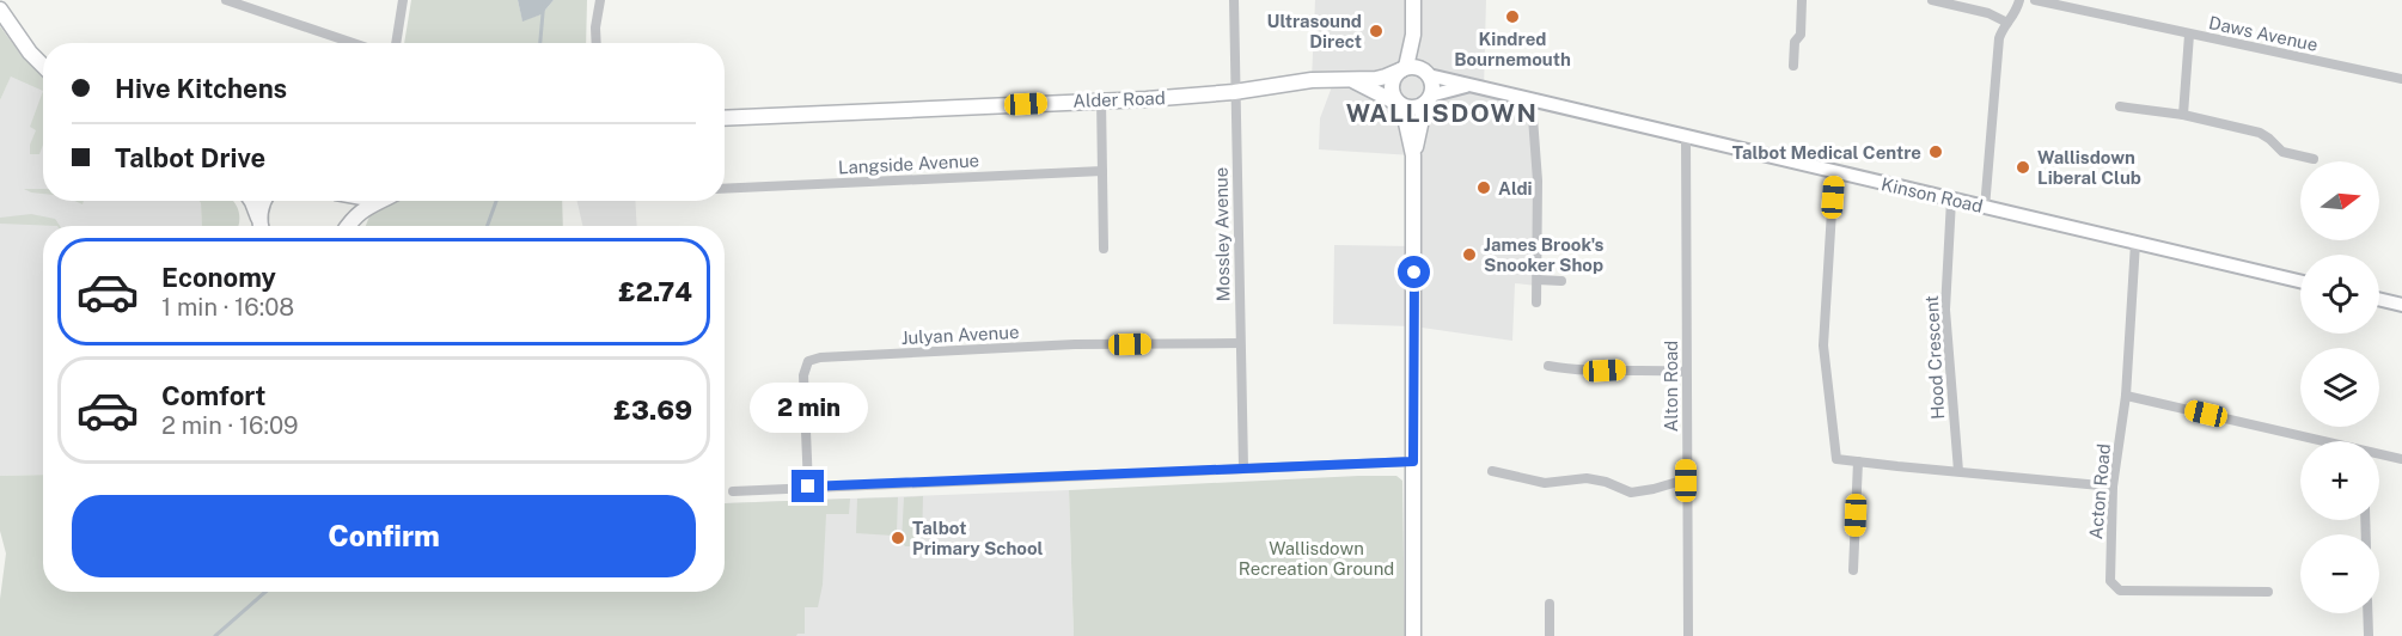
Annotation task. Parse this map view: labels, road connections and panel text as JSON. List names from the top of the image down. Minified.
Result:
{"streets":{"main road":["Alder Road"],"street":["Daws Avenue","Langside Avenue","Kinson Road","Mossley Avenue","Julyan Avenue","Hood Crescent","Alton Road","Acton Road"]},"crossings":[["Alder Road","Kinson Road"],["Alder Road","Mossley Avenue"],["Kinson Road","Hood Crescent"],["Kinson Road","Alton Road"],["Kinson Road","Acton Road"],["Mossley Avenue","Julyan Avenue"]],"districts":["WALLISDOWN"],"parks":["Wallisdown Recreation Ground"],"places":["Kindred Bournemouth","Ultrasound Direct","Talbot Medical Centre","Wallisdown Liberal Club","Aldi","James Brook's Snooker Shop","Talbot Primary School"],"north":"right","page":{"banner":["Hive Kitchens","Talbot Drive"],"map_buttons":["+","−"],"list":[{"name":"Economy","note":"1 min · 16:08","value":"£2.74"},{"name":"Comfort","note":"2 min · 16:09","value":"£3.69"}],"bubble":"2 min","buttons":"Confirm"}}
